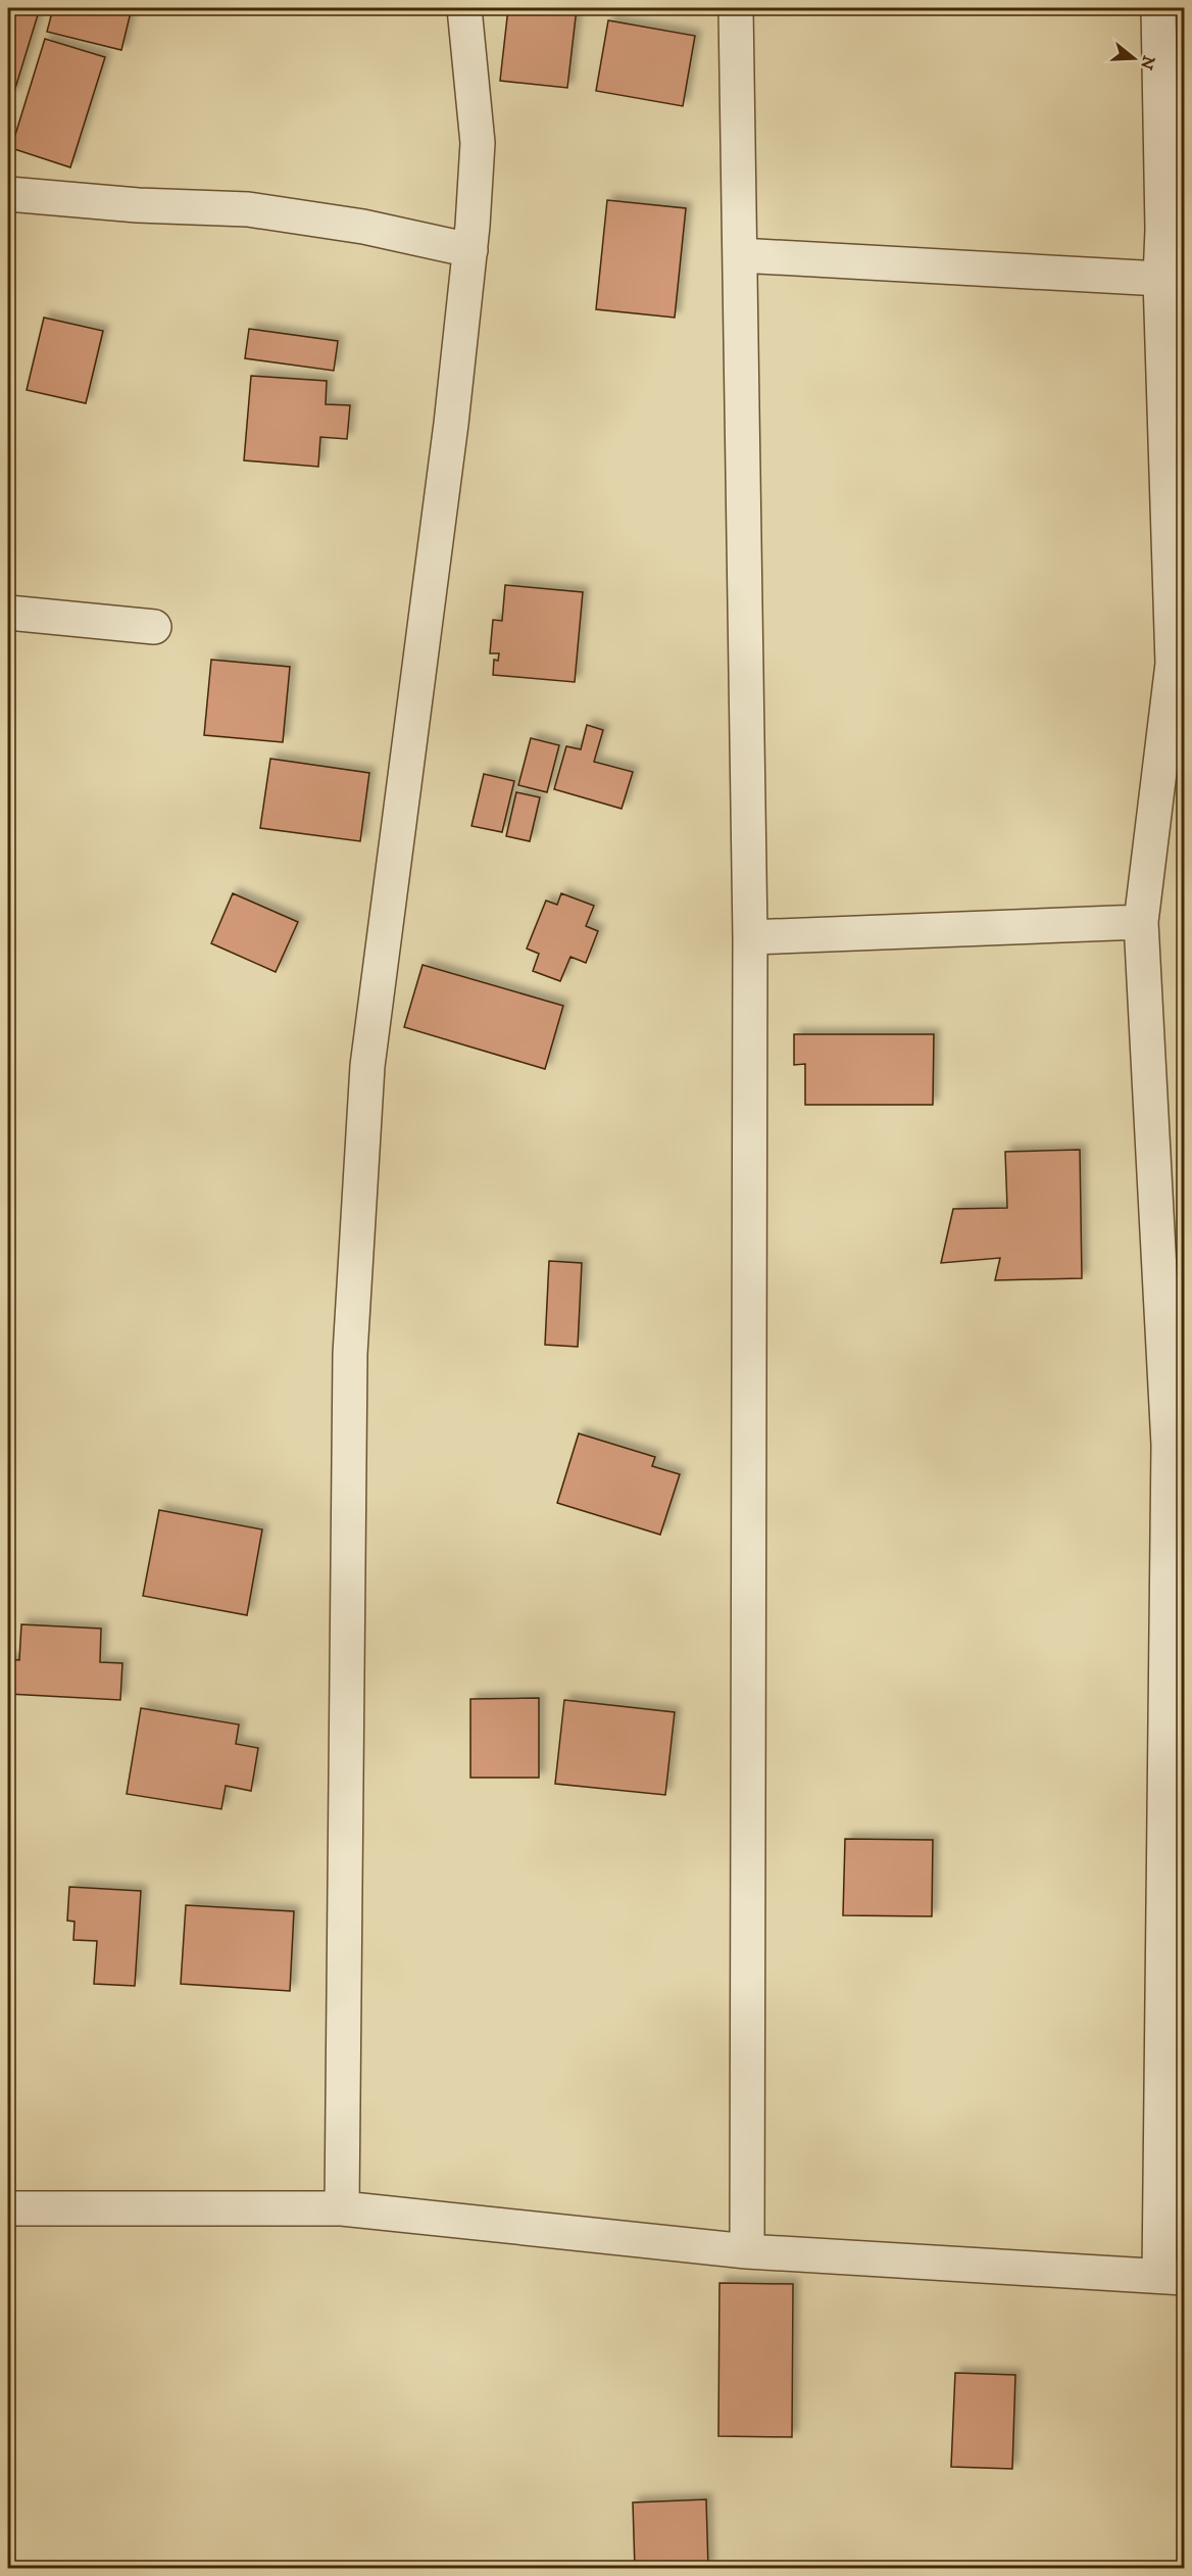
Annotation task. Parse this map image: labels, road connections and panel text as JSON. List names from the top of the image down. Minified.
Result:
{"north":"right"}
